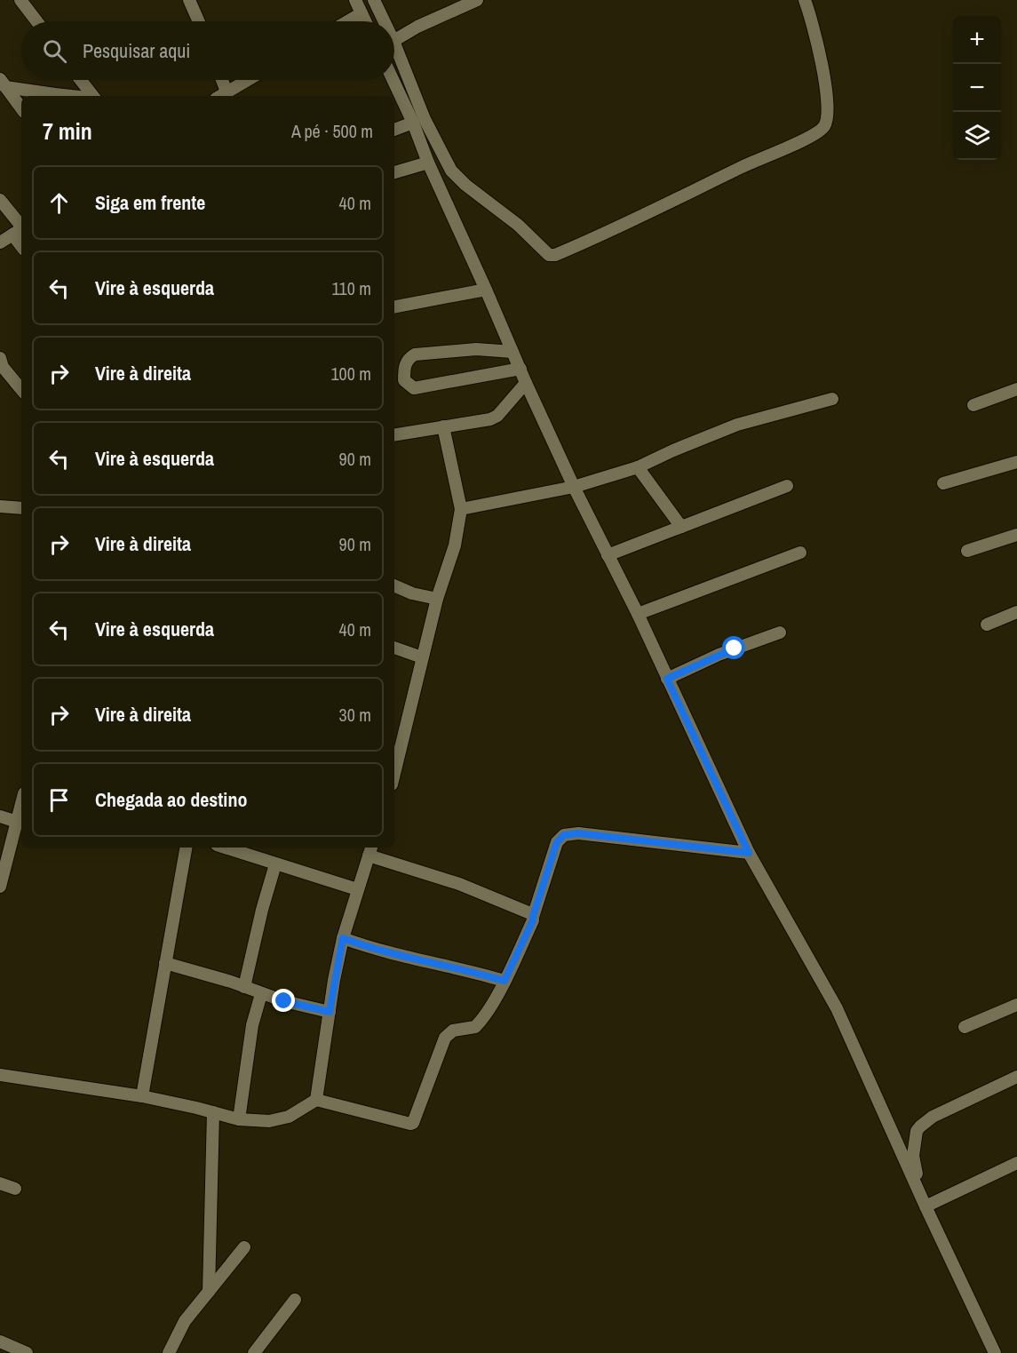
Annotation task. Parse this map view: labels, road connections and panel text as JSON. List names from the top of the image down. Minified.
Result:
{"page":{"map_buttons":["+","−"],"search":"Pesquisar aqui","heading":["7 min","A pé · 500 m"],"list":[["Siga em frente","40 m"],["Vire à esquerda","110 m"],["Vire à direita","100 m"],["Vire à esquerda","90 m"],["Vire à direita","90 m"],["Vire à esquerda","40 m"],["Vire à direita","30 m"],"Chegada ao destino"]}}
